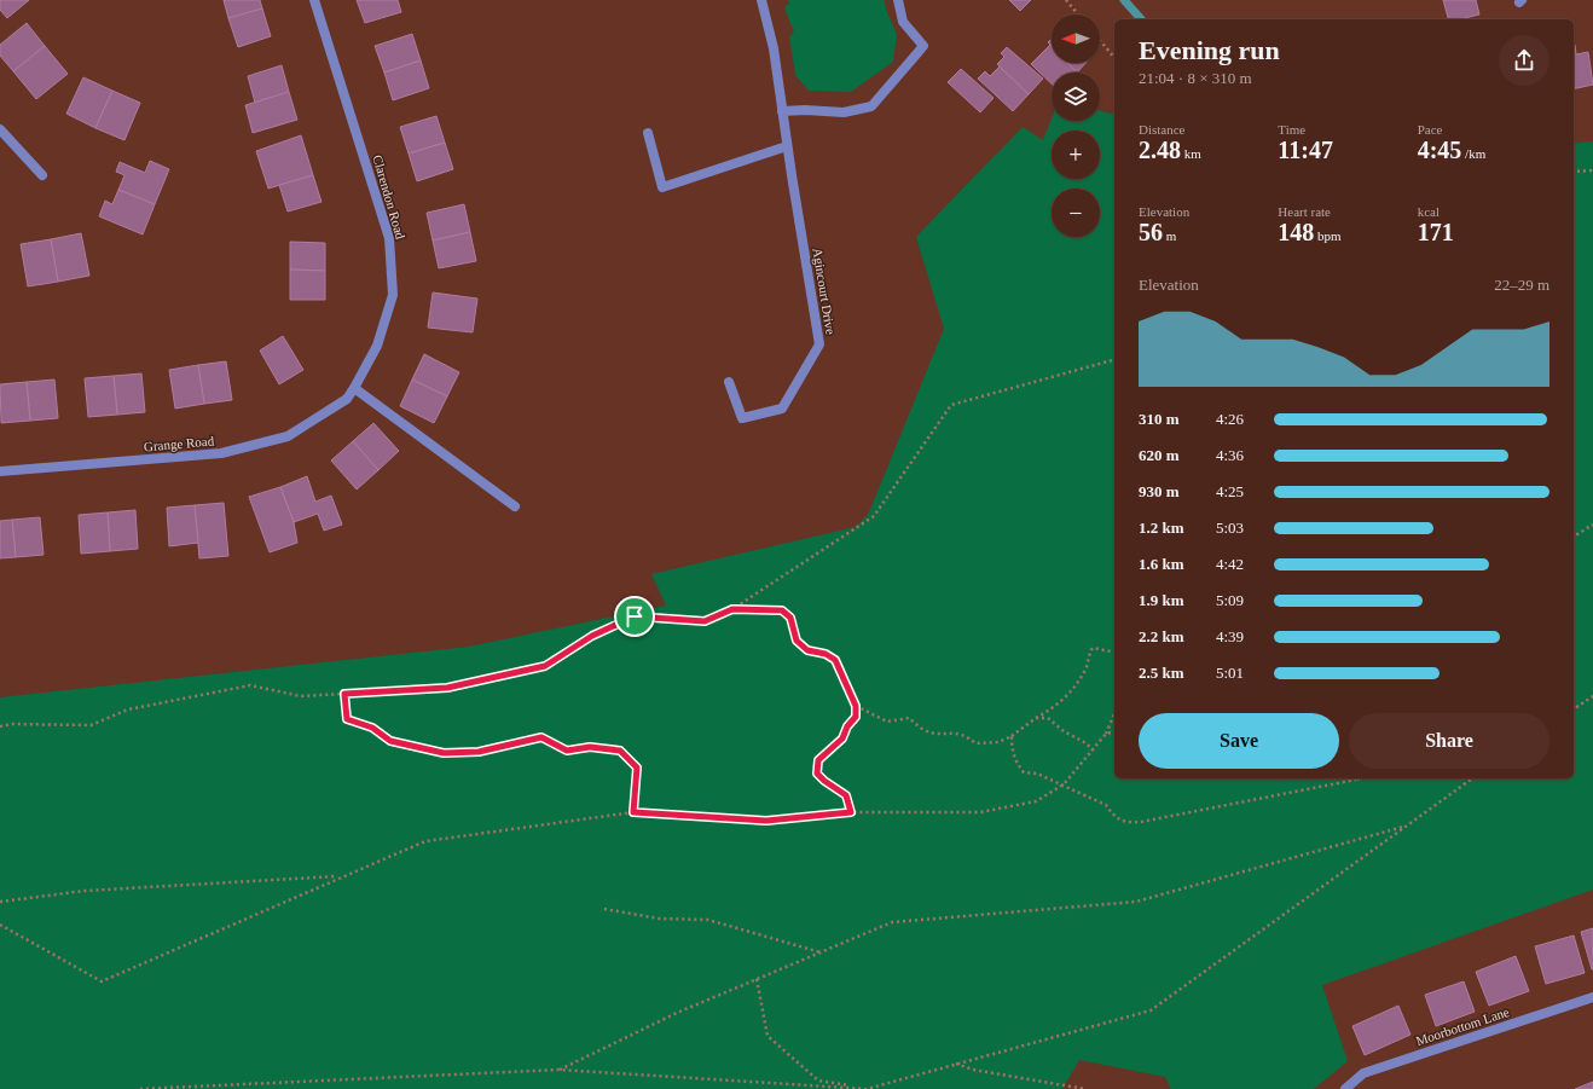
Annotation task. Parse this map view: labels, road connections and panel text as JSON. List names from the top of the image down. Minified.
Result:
{"streets":{"street":["Clarendon Road","Agincourt Drive","Grange Road","Moorbottom Lane"]},"crossings":[["Clarendon Road","Grange Road"]],"north":"left","page":{"map_buttons":["+","−"],"heading":["Evening run","21:04 · 8 × 310 m"],"stats":[["Distance","2.48 km"],["Time","11:47"],["Pace","4:45 /km"],["Elevation","56 m"],["Heart rate","148 bpm"],["kcal","171"]],"chart":["Elevation","22–29 m"],"list":[{"name":"310 m","note":"4:26"},{"name":"620 m","note":"4:36"},{"name":"930 m","note":"4:25"},{"name":"1.2 km","note":"5:03"},{"name":"1.6 km","note":"4:42"},{"name":"1.9 km","note":"5:09"},{"name":"2.2 km","note":"4:39"},{"name":"2.5 km","note":"5:01"}],"buttons":["Save","Share"]}}
